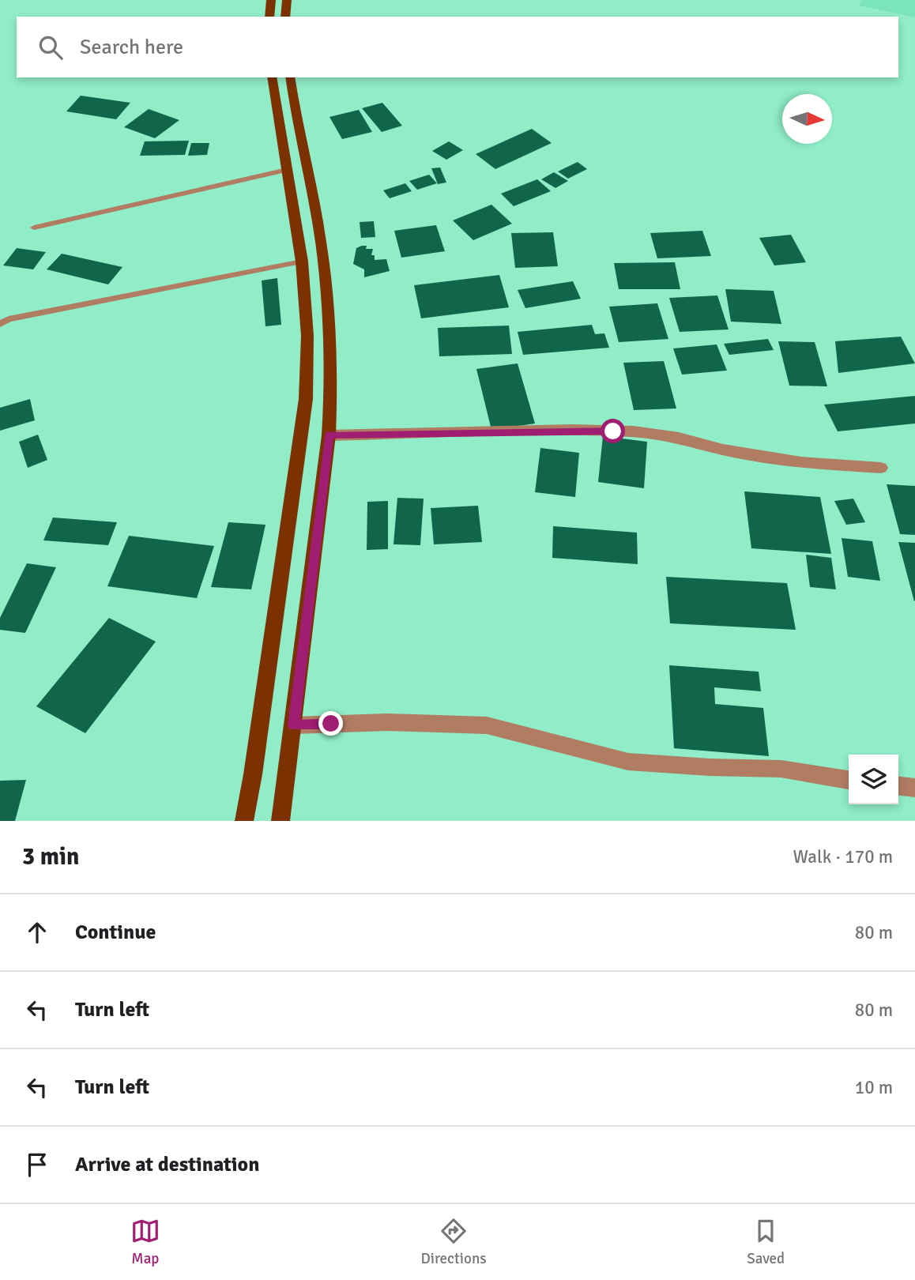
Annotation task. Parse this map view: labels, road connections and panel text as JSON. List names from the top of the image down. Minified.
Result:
{"north":"right","page":{"search":"Search here","heading":["3 min","Walk · 170 m"],"list":[["Continue","80 m"],["Turn left","80 m"],["Turn left","10 m"],"Arrive at destination"],"nav":["Map","Directions","Saved"]}}
